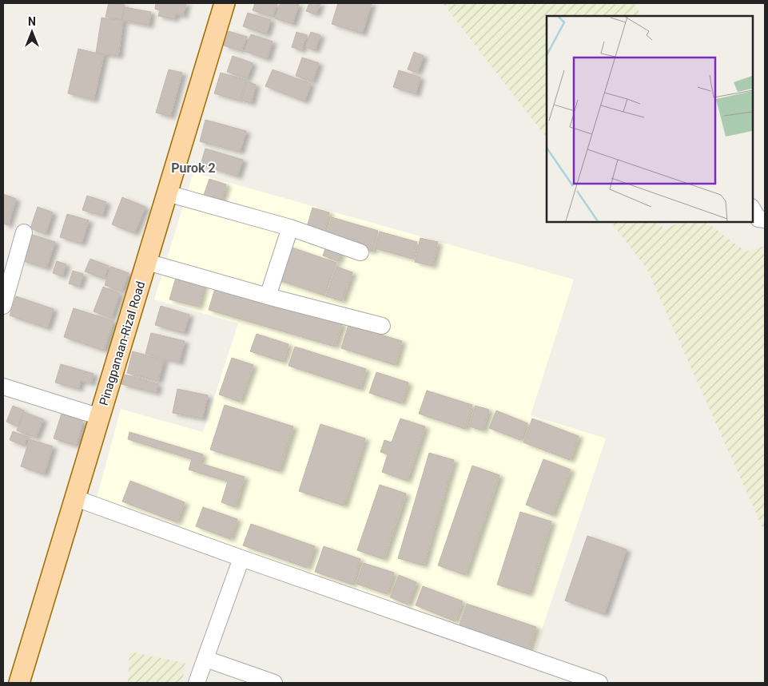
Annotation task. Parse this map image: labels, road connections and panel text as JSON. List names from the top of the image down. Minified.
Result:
{"streets":{"main road":["Pinagpanaan-Rizal Road"]},"districts":["Purok 2"],"north":"top"}
